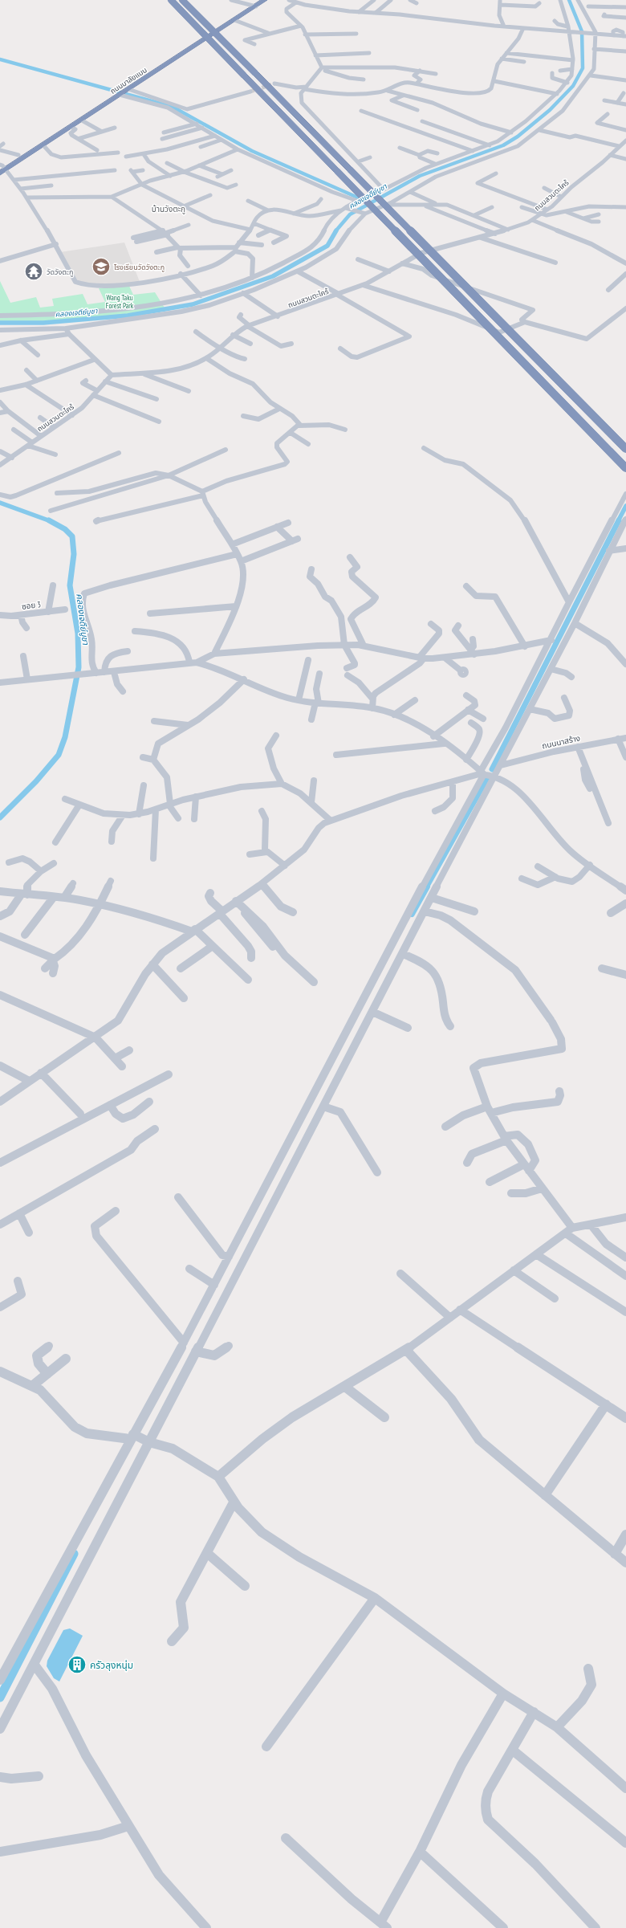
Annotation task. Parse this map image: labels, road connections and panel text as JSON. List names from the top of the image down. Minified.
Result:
{"streets":{"highway":["ถนนมาลัยแมน"],"street":["ถนนสวนตะไคร้","ซอย 3","ถนนนาสร้าง"]},"districts":["บ้านวังตะกู"],"water":["คลองเจดีย์บูชา"],"parks":["Wang Taku Forest Park"],"places":{"school or university":["โรงเรียนวัดวังตะกู"],"temple":["วัดวังตะกู"],"building":["ครัวลุงหนุ่ม"]}}
